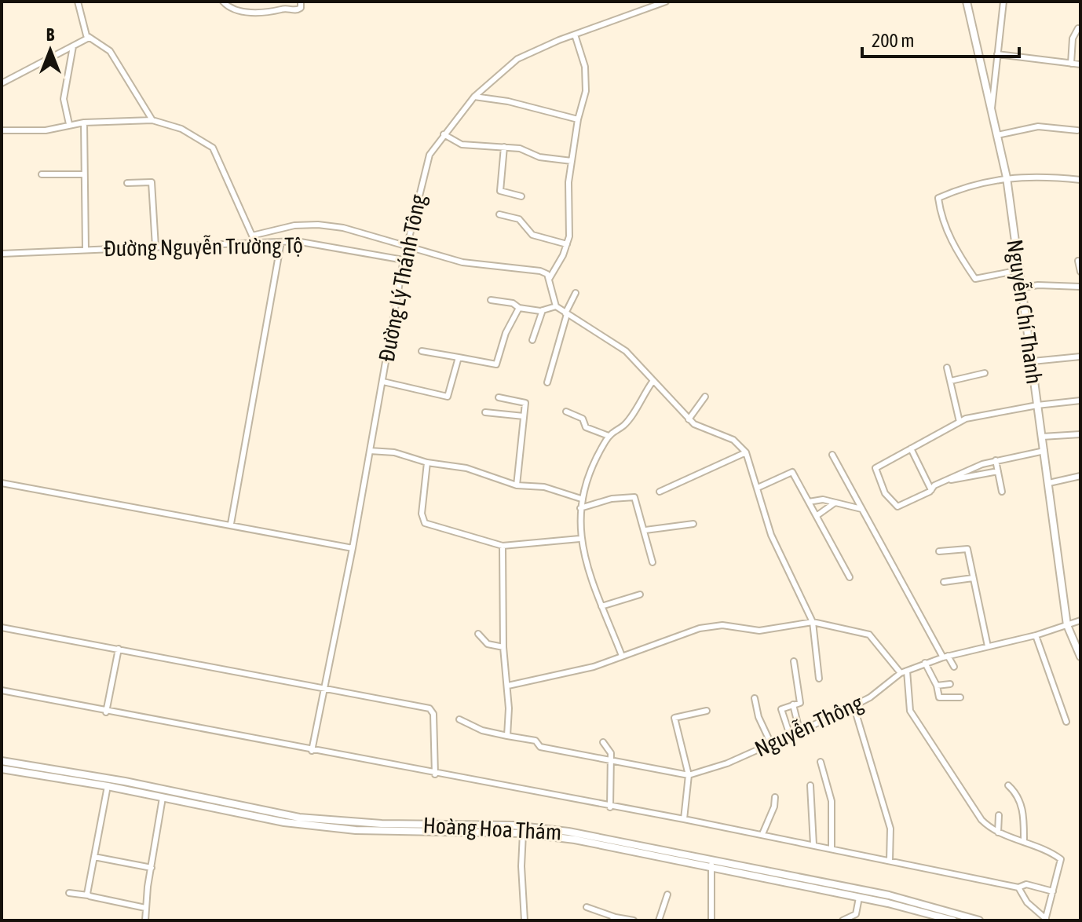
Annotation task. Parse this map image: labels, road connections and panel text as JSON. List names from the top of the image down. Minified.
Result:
{"streets":{"main road":["Nguyễn Chí Thanh","Hoàng Hoa Thám"],"street":["Đường Nguyễn Trường Tộ","Đường Lý Thánh Tông","Nguyễn Thông"]},"crossings":[["Đường Nguyễn Trường Tộ","Đường Lý Thánh Tông"],["Nguyễn Chí Thanh","Nguyễn Thông"]],"scale_bar":"200 m","north":"top"}
